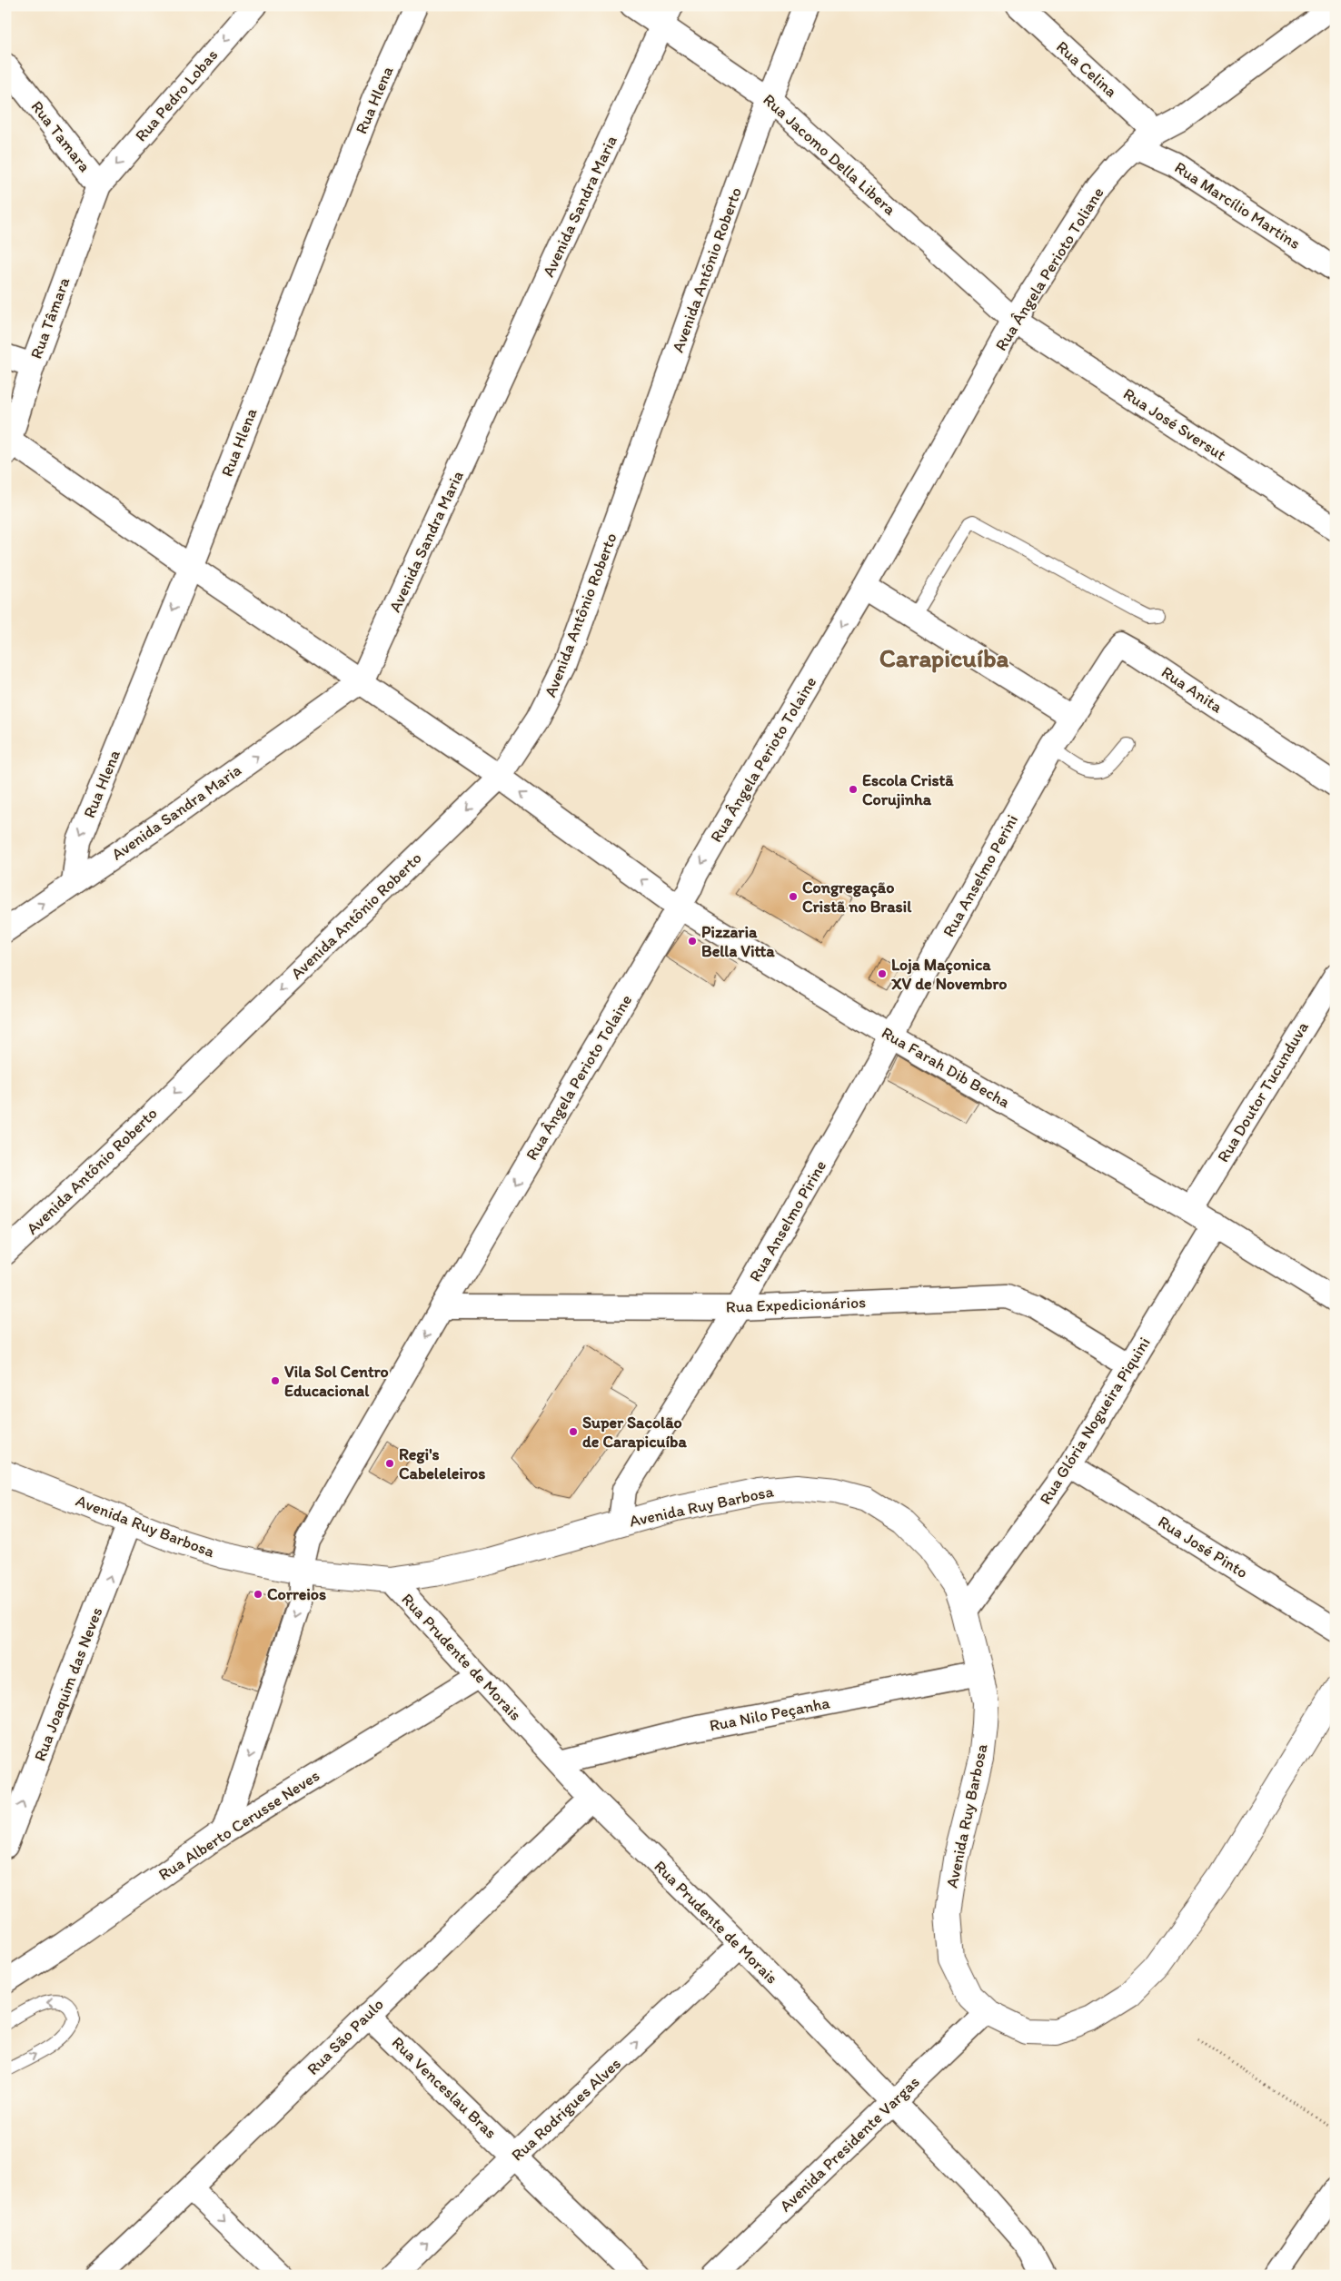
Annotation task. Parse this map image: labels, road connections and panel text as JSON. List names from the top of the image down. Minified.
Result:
{"streets":{"street":["Rua Celina","Rua Pedro Lobas","Rua Hlena","Rua Tamara","Rua Jacomo Della Libera","Rua Marcílio Martins","Avenida Sandra Maria","Rua Ângela Perioto Toliane","Avenida Antônio Roberto","Rua Tâmara","Rua José Sversut","Rua Anita","Rua Ângela Perioto Tolaine","Rua Anselmo Perini","Rua Farah Dib Becha","Rua Doutor Tucunduva","Rua Anselmo Pirine","Rua Expedicionários","Rua Glória Nogueira Piquini","Avenida Ruy Barbosa","Rua José Pinto","Rua Prudente de Morais","Rua Joaquim das Neves","Rua Nilo Peçanha","Rua Alberto Cerusse Neves","Rua São Paulo","Rua Venceslau Bras","Rua Rodrigues Alves","Avenida Presidente Vargas"]},"crossings":[["Rua Celina","Rua Ângela Perioto Toliane"],["Rua Pedro Lobas","Rua Tamara"],["Rua Pedro Lobas","Rua Tâmara"],["Rua Hlena","Avenida Sandra Maria"],["Rua Hlena","Rua Farah Dib Becha"],["Rua Tamara","Rua Tâmara"],["Rua Jacomo Della Libera","Avenida Sandra Maria"],["Rua Jacomo Della Libera","Rua Ângela Perioto Toliane"],["Rua Jacomo Della Libera","Avenida Antônio Roberto"],["Rua Jacomo Della Libera","Rua José Sversut"],["Rua Marcílio Martins","Rua Ângela Perioto Toliane"],["Avenida Sandra Maria","Rua Farah Dib Becha"],["Rua Ângela Perioto Toliane","Rua José Sversut"],["Rua Ângela Perioto Toliane","Rua Ângela Perioto Tolaine"],["Avenida Antônio Roberto","Rua Farah Dib Becha"],["Rua Tâmara","Rua Farah Dib Becha"],["Rua Anita","Rua Anselmo Perini"],["Rua Ângela Perioto Tolaine","Rua Farah Dib Becha"],["Rua Ângela Perioto Tolaine","Rua Expedicionários"],["Rua Ângela Perioto Tolaine","Avenida Ruy Barbosa"],["Rua Ângela Perioto Tolaine","Rua Alberto Cerusse Neves"],["Rua Anselmo Perini","Rua Farah Dib Becha"],["Rua Anselmo Perini","Rua Anselmo Pirine"],["Rua Farah Dib Becha","Rua Doutor Tucunduva"],["Rua Farah Dib Becha","Rua Anselmo Pirine"],["Rua Farah Dib Becha","Rua Glória Nogueira Piquini"],["Rua Anselmo Pirine","Rua Expedicionários"],["Rua Anselmo Pirine","Avenida Ruy Barbosa"],["Rua Expedicionários","Rua Glória Nogueira Piquini"],["Rua Glória Nogueira Piquini","Avenida Ruy Barbosa"],["Rua Glória Nogueira Piquini","Rua José Pinto"],["Avenida Ruy Barbosa","Rua Prudente de Morais"],["Avenida Ruy Barbosa","Rua Joaquim das Neves"],["Avenida Ruy Barbosa","Rua Nilo Peçanha"],["Avenida Ruy Barbosa","Avenida Presidente Vargas"],["Rua Prudente de Morais","Rua Nilo Peçanha"],["Rua Prudente de Morais","Rua Alberto Cerusse Neves"],["Rua Prudente de Morais","Rua São Paulo"],["Rua Prudente de Morais","Rua Rodrigues Alves"],["Rua Prudente de Morais","Avenida Presidente Vargas"],["Rua São Paulo","Rua Venceslau Bras"],["Rua Venceslau Bras","Rua Rodrigues Alves"]],"one_way":["Rua Pedro Lobas","Rua Hlena","Avenida Sandra Maria","Avenida Antônio Roberto","Rua Ângela Perioto Tolaine","Rua Joaquim das Neves","Rua Rodrigues Alves"],"districts":["Carapicuíba"],"places":["Escola Cristã Corujinha","Congregação Cristã no Brasil","Pizzaria Bella Vitta","Loja Maçonica XV de Novembro","Vila Sol Centro Educacional","Super Sacolão de Carapicuíba","Regi's Cabeleleiros","Correios"]}
